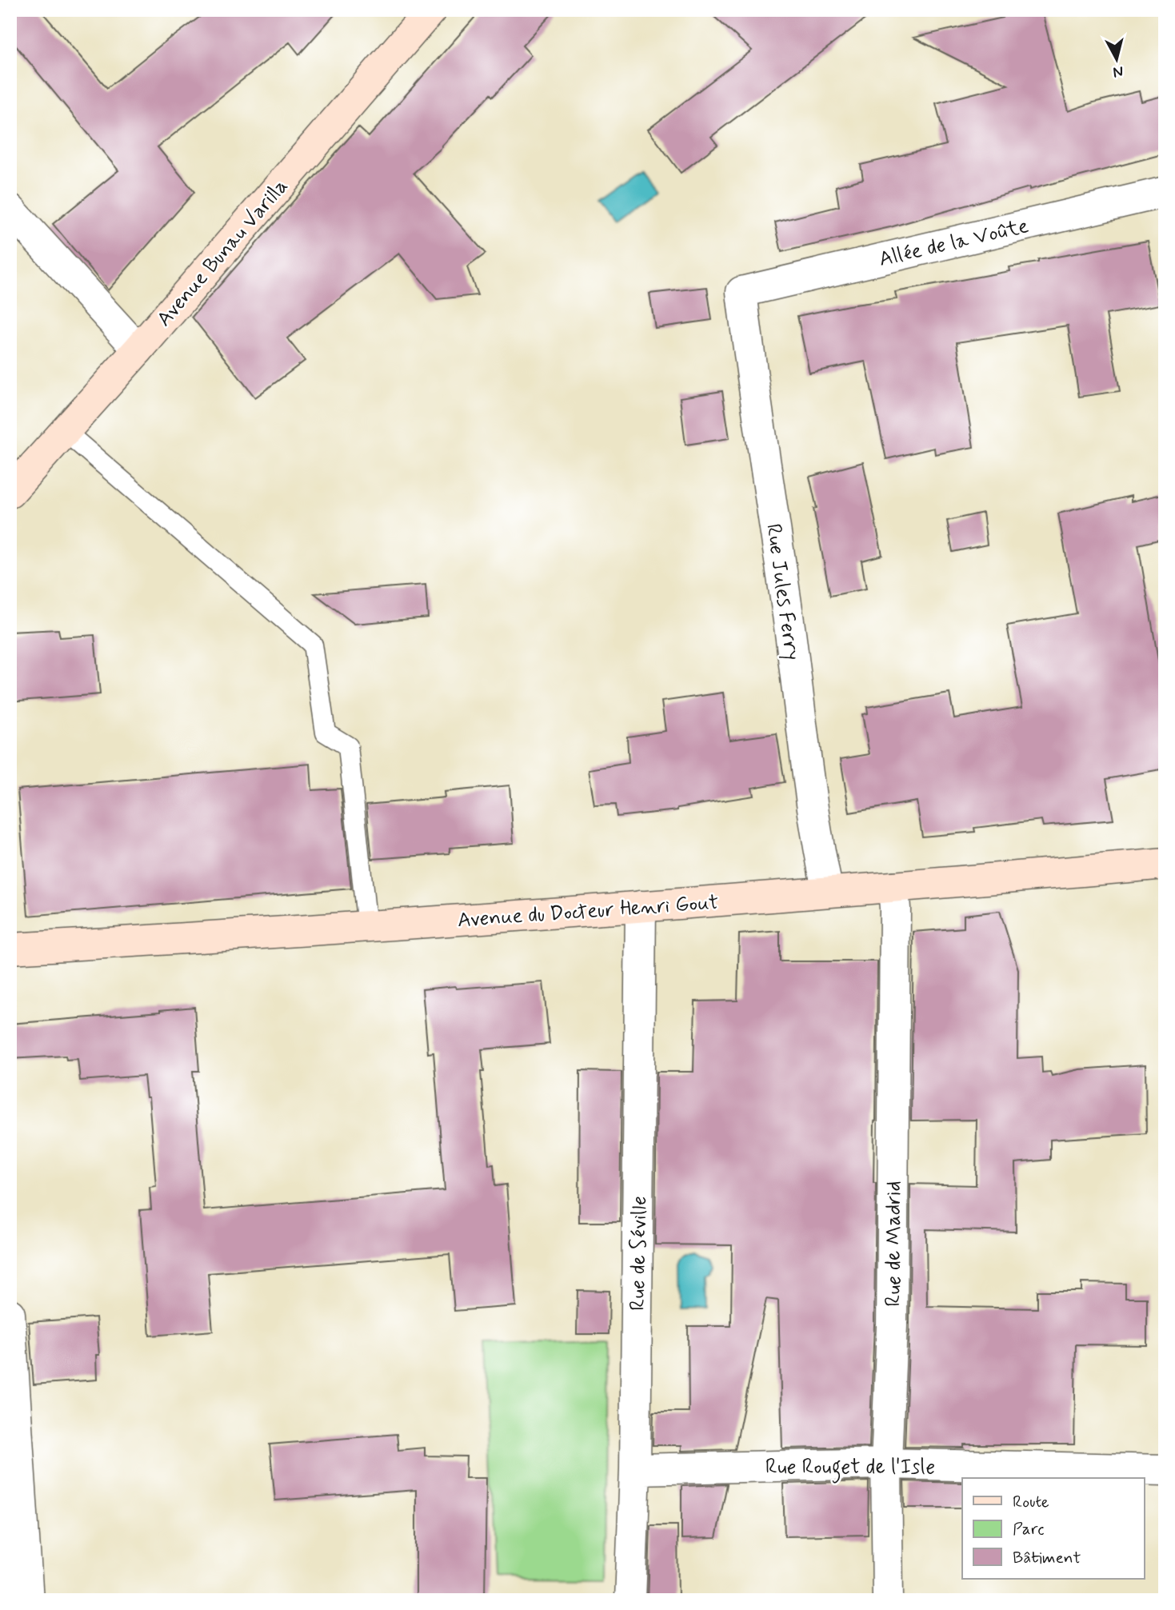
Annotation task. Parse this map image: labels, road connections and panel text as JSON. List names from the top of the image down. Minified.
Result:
{"streets":{"main road":["Avenue Bunau Varilla","Avenue du Docteur Henri Gout"],"street":["Allée de la Voûte","Rue Jules Ferry","Rue de Madrid","Rue de Séville","Rue Rouget de l'Isle"]},"crossings":[["Allée de la Voûte","Rue Jules Ferry"],["Rue Jules Ferry","Avenue du Docteur Henri Gout"],["Avenue du Docteur Henri Gout","Rue de Madrid"],["Avenue du Docteur Henri Gout","Rue de Séville"],["Rue de Madrid","Rue Rouget de l'Isle"],["Rue de Séville","Rue Rouget de l'Isle"]],"legend":["Route","Parc","Bâtiment"],"north":"bottom"}
